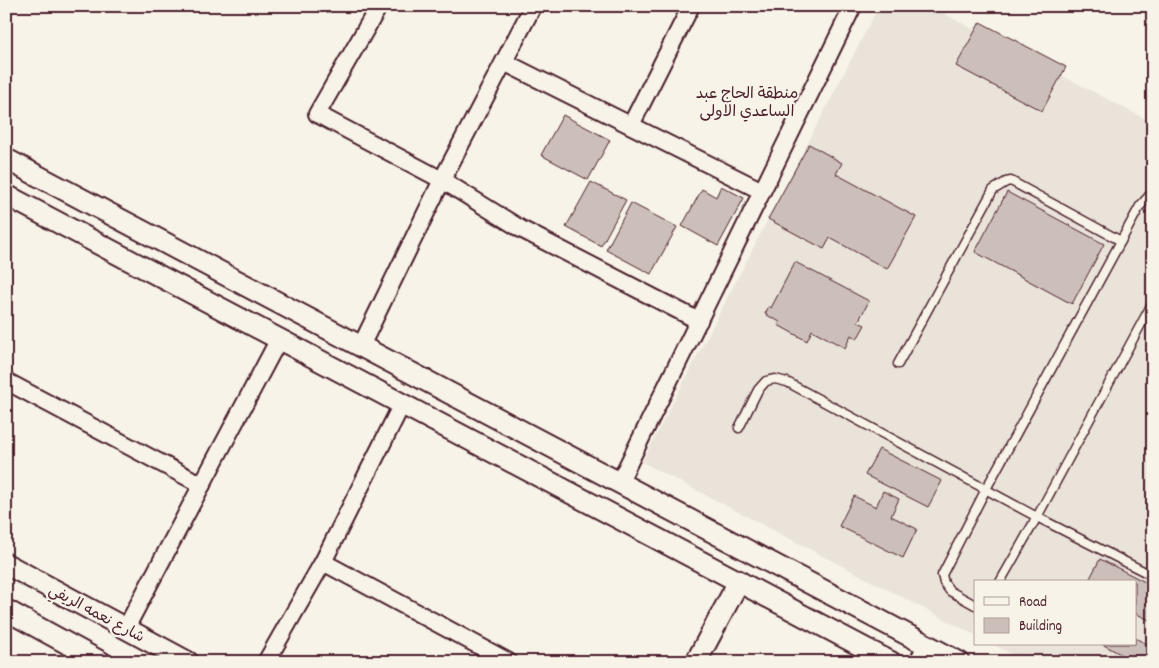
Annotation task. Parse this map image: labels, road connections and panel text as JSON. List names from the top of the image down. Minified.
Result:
{"streets":{"street":["شارع نعمه الريفي"]},"districts":["منطقة الحاج عبد الساعدي الاولى"],"legend":["Road","Building"]}
